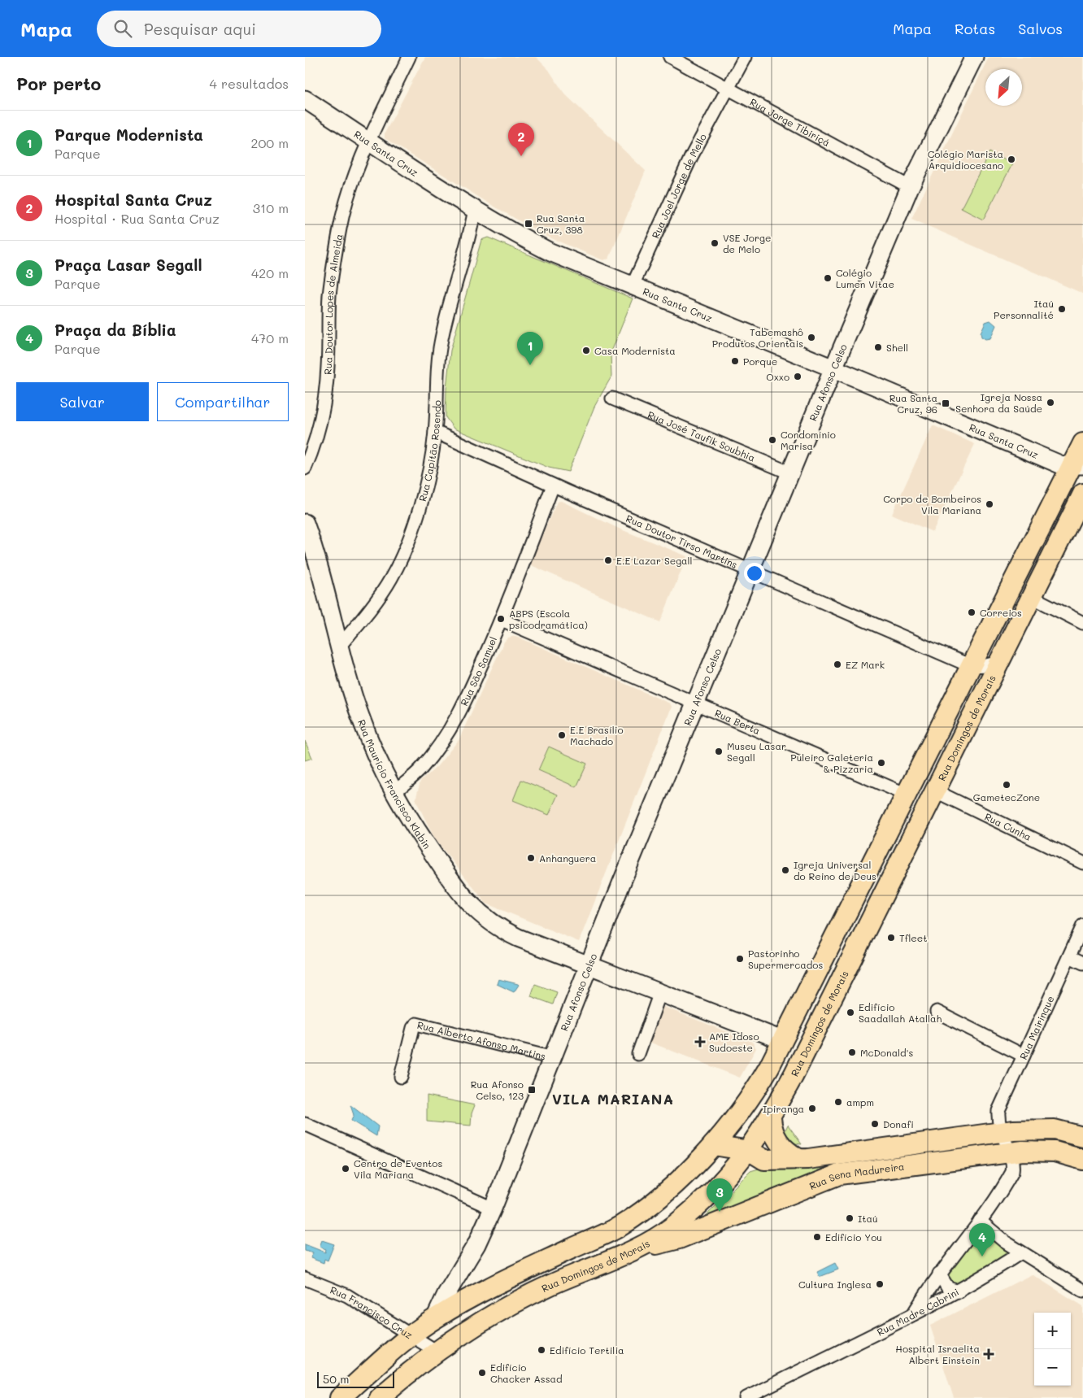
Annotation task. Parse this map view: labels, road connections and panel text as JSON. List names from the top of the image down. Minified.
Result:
{"streets":{"main road":["Rua Domingos de Morais","Rua Sena Madureira"],"street":["Rua Jorge Tibiriçá","Rua Santa Cruz","Rua Joel Jorge de Mello","Rua Doutor Lopes de Almeida","Rua Afonso Celso","Rua José Taufik Soubhia","Rua Capitão Rosendo","Rua Doutor Tirso Martins","Rua São Samuel","Rua Berta","Rua Maurício Francisco Klabin","Rua Cunha","Rua Mairinque","Rua Alberto Afonso Martins","Rua Madre Cabrini","Rua Francisco Cruz"]},"crossings":[["Rua Jorge Tibiriçá","Rua Joel Jorge de Mello"],["Rua Jorge Tibiriçá","Rua Afonso Celso"],["Rua Santa Cruz","Rua Joel Jorge de Mello"],["Rua Santa Cruz","Rua Doutor Lopes de Almeida"],["Rua Santa Cruz","Rua Afonso Celso"],["Rua Santa Cruz","Rua Capitão Rosendo"],["Rua Afonso Celso","Rua José Taufik Soubhia"],["Rua Afonso Celso","Rua Doutor Tirso Martins"],["Rua Afonso Celso","Rua Berta"],["Rua Afonso Celso","Rua Maurício Francisco Klabin"],["Rua Afonso Celso","Rua Alberto Afonso Martins"],["Rua Capitão Rosendo","Rua Doutor Tirso Martins"],["Rua Capitão Rosendo","Rua Maurício Francisco Klabin"],["Rua Doutor Tirso Martins","Rua São Samuel"],["Rua Doutor Tirso Martins","Rua Domingos de Morais"],["Rua São Samuel","Rua Berta"],["Rua São Samuel","Rua Maurício Francisco Klabin"],["Rua Domingos de Morais","Rua Cunha"],["Rua Domingos de Morais","Rua Sena Madureira"],["Rua Domingos de Morais","Rua Francisco Cruz"],["Rua Mairinque","Rua Sena Madureira"]],"districts":["VILA MARIANA"],"places":{"other":["Colégio Marista Arquidiocesano","VSE Jorge de Melo","Colégio Lumen Vitae","Itaú Personnalité","Tabemashô Produtos Orientais","Shell","Casa Modernista","Porque","Oxxo","Igreja Nossa Senhora da Saúde","Condomínio Marisa","Corpo de Bombeiros Vila Mariana","E.E Lazar Segall","Correios","ABPS (Escola psicodramática)","EZ Mark","E.E Brasílio Machado","Museu Lasar Segall","Puleiro Galeteria & Pizzaria","GametecZone","Anhanguera","Igreja Universal do Reino de Deus","Tfleet","Pastorinho Supermercados","Edifício Saadallah Atallah","McDonald's","ampm","Ipiranga","Donafi","Centro de Eventos Vila Mariana","Itaú","Edifício You","Cultura Inglesa","Edifício Tertilia","Edifício Chacker Assad"],"transit":["Rua Santa Cruz, 398","Rua Santa Cruz, 96","Rua Afonso Celso, 123"],"health":["AME Idoso Sudoeste","Hospital Israelita Albert Einstein"]},"scale_bar":"50 m","north":"bottom left","page":{"header":"Mapa","search":"Pesquisar aqui","nav":["Mapa","Rotas","Salvos"],"heading":["Por perto","4 resultados"],"list":[{"mark":"1","name":"Parque Modernista","note":"Parque","value":"200 m"},{"mark":"2","name":"Hospital Santa Cruz","note":"Hospital · Rua Santa Cruz","value":"310 m"},{"mark":"3","name":"Praça Lasar Segall","note":"Parque","value":"420 m"},{"mark":"4","name":"Praça da Bíblia","note":"Parque","value":"470 m"}],"pins":["2","1","3","4"],"buttons":["Salvar","Compartilhar"],"map_buttons":["+","−"],"scale":"50 m"}}
